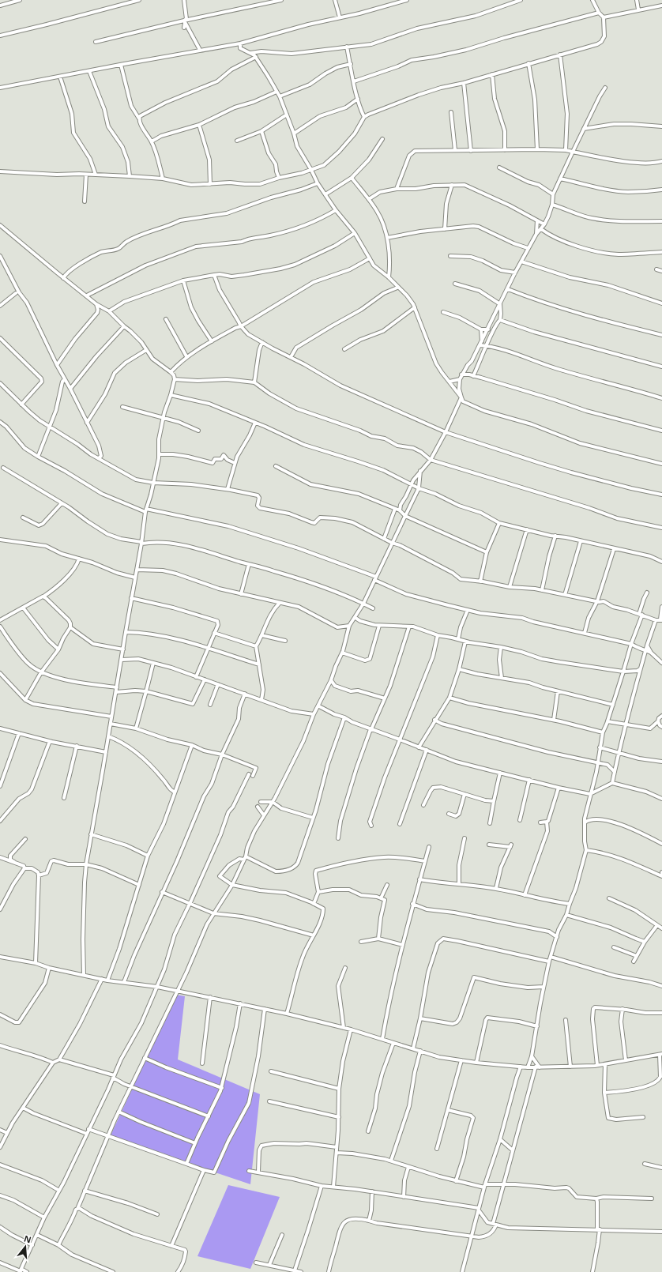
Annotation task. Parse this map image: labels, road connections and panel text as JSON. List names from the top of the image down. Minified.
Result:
{"north":"top"}
